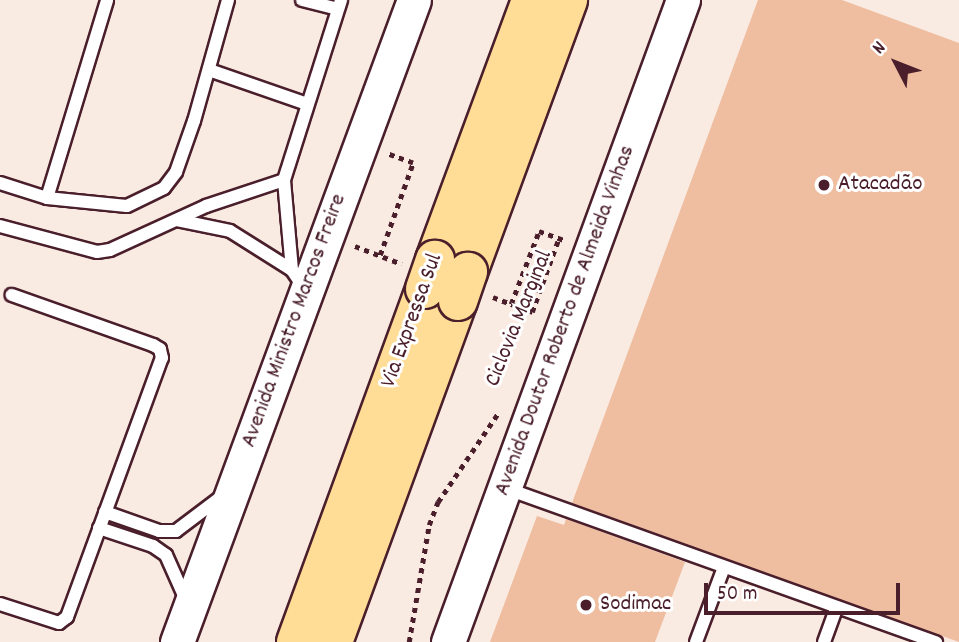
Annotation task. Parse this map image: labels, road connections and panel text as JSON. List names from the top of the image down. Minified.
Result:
{"streets":{"highway":["Via Expressa Sul"],"main road":["Avenida Ministro Marcos Freire","Avenida Doutor Roberto de Almeida Vinhas"],"path":["Ciclovia Marginal"]},"places":["Atacadão","Sodimac"],"scale_bar":"50 m","north":"top left"}
